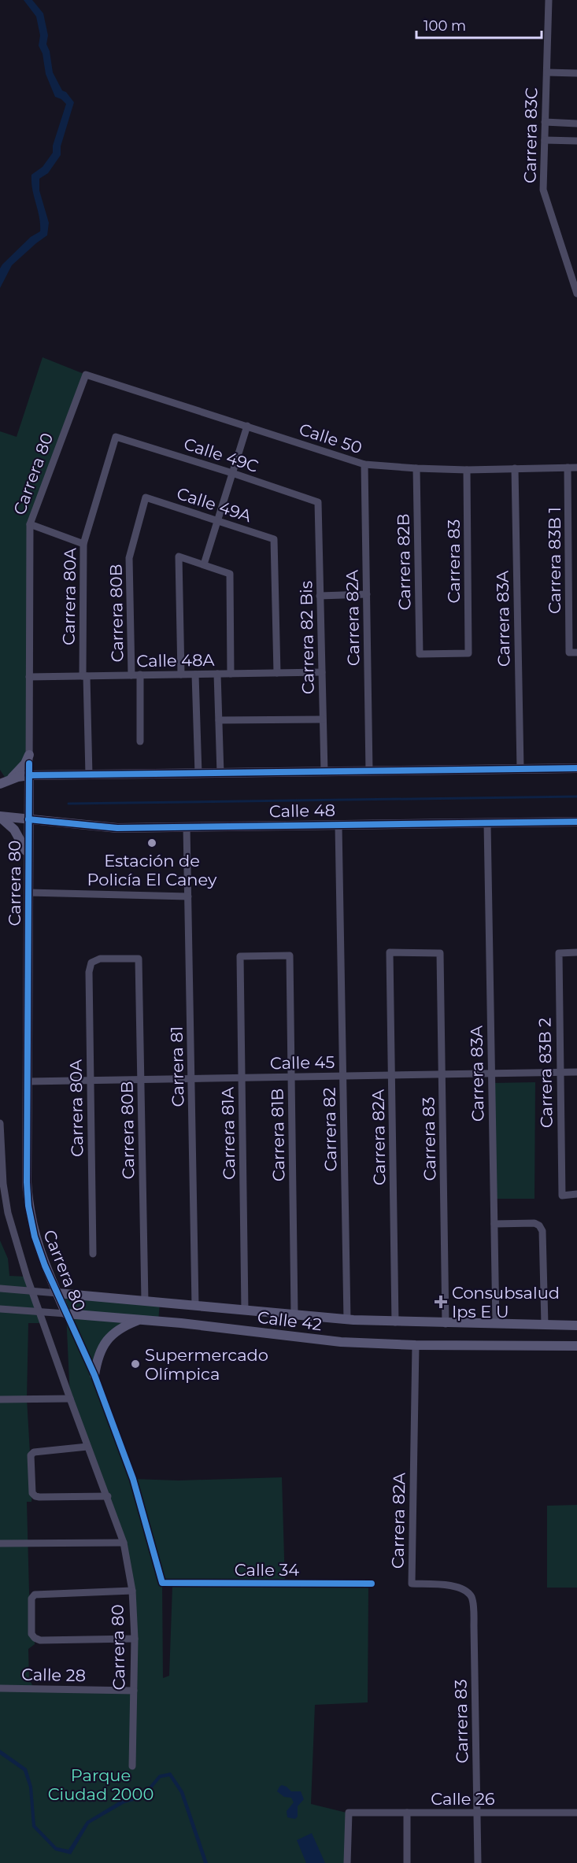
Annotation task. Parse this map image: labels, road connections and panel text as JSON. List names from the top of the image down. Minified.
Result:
{"streets":{"street":["Carrera 83C","Calle 50","Calle 49C","Carrera 80","Calle 49A","Carrera 83B 1","Carrera 83","Carrera 82B","Carrera 80A","Carrera 80B","Carrera 82A","Carrera 83A","Carrera 82 Bis","Calle 48A","Calle 48","Calle 45","Carrera 81","Carrera 83B 2","Carrera 82","Carrera 81A","Carrera 81B","Calle 42","Calle 34","Calle 28","Calle 26"]},"crossings":[["Calle 50","Carrera 80"],["Calle 50","Carrera 83B 1"],["Calle 50","Carrera 83"],["Calle 50","Carrera 82B"],["Calle 50","Carrera 82A"],["Calle 50","Carrera 83A"],["Calle 49C","Carrera 80A"],["Calle 49C","Carrera 82 Bis"],["Carrera 80","Calle 48A"],["Carrera 80","Calle 48"],["Carrera 80","Calle 45"],["Carrera 80","Calle 42"],["Carrera 80","Calle 34"],["Carrera 80","Calle 28"],["Calle 49A","Carrera 80B"],["Calle 49A","Calle 48A"],["Carrera 83","Carrera 82B"],["Carrera 83","Carrera 82A"],["Carrera 83","Calle 45"],["Carrera 83","Calle 42"],["Carrera 83","Calle 26"],["Carrera 80A","Carrera 80B"],["Carrera 80A","Calle 48A"],["Carrera 80A","Calle 45"],["Carrera 80B","Calle 48A"],["Carrera 80B","Calle 45"],["Carrera 80B","Calle 42"],["Carrera 82A","Calle 45"],["Carrera 82A","Calle 42"],["Carrera 83A","Calle 48"],["Carrera 83A","Calle 45"],["Carrera 83A","Calle 42"],["Carrera 82 Bis","Calle 48A"],["Calle 48","Carrera 81"],["Calle 48","Carrera 82"],["Calle 45","Carrera 81"],["Calle 45","Carrera 83B 2"],["Calle 45","Carrera 82"],["Calle 45","Carrera 81A"],["Calle 45","Carrera 81B"],["Carrera 81","Calle 42"],["Carrera 82","Calle 42"],["Carrera 81A","Carrera 81B"],["Carrera 81A","Calle 42"],["Carrera 81B","Calle 42"]],"parks":["Parque Ciudad 2000"],"places":{"other":["Estación de Policía El Caney","Supermercado Olímpica"],"health":["Consubsalud Ips E U"]},"scale_bar":"100 m"}
